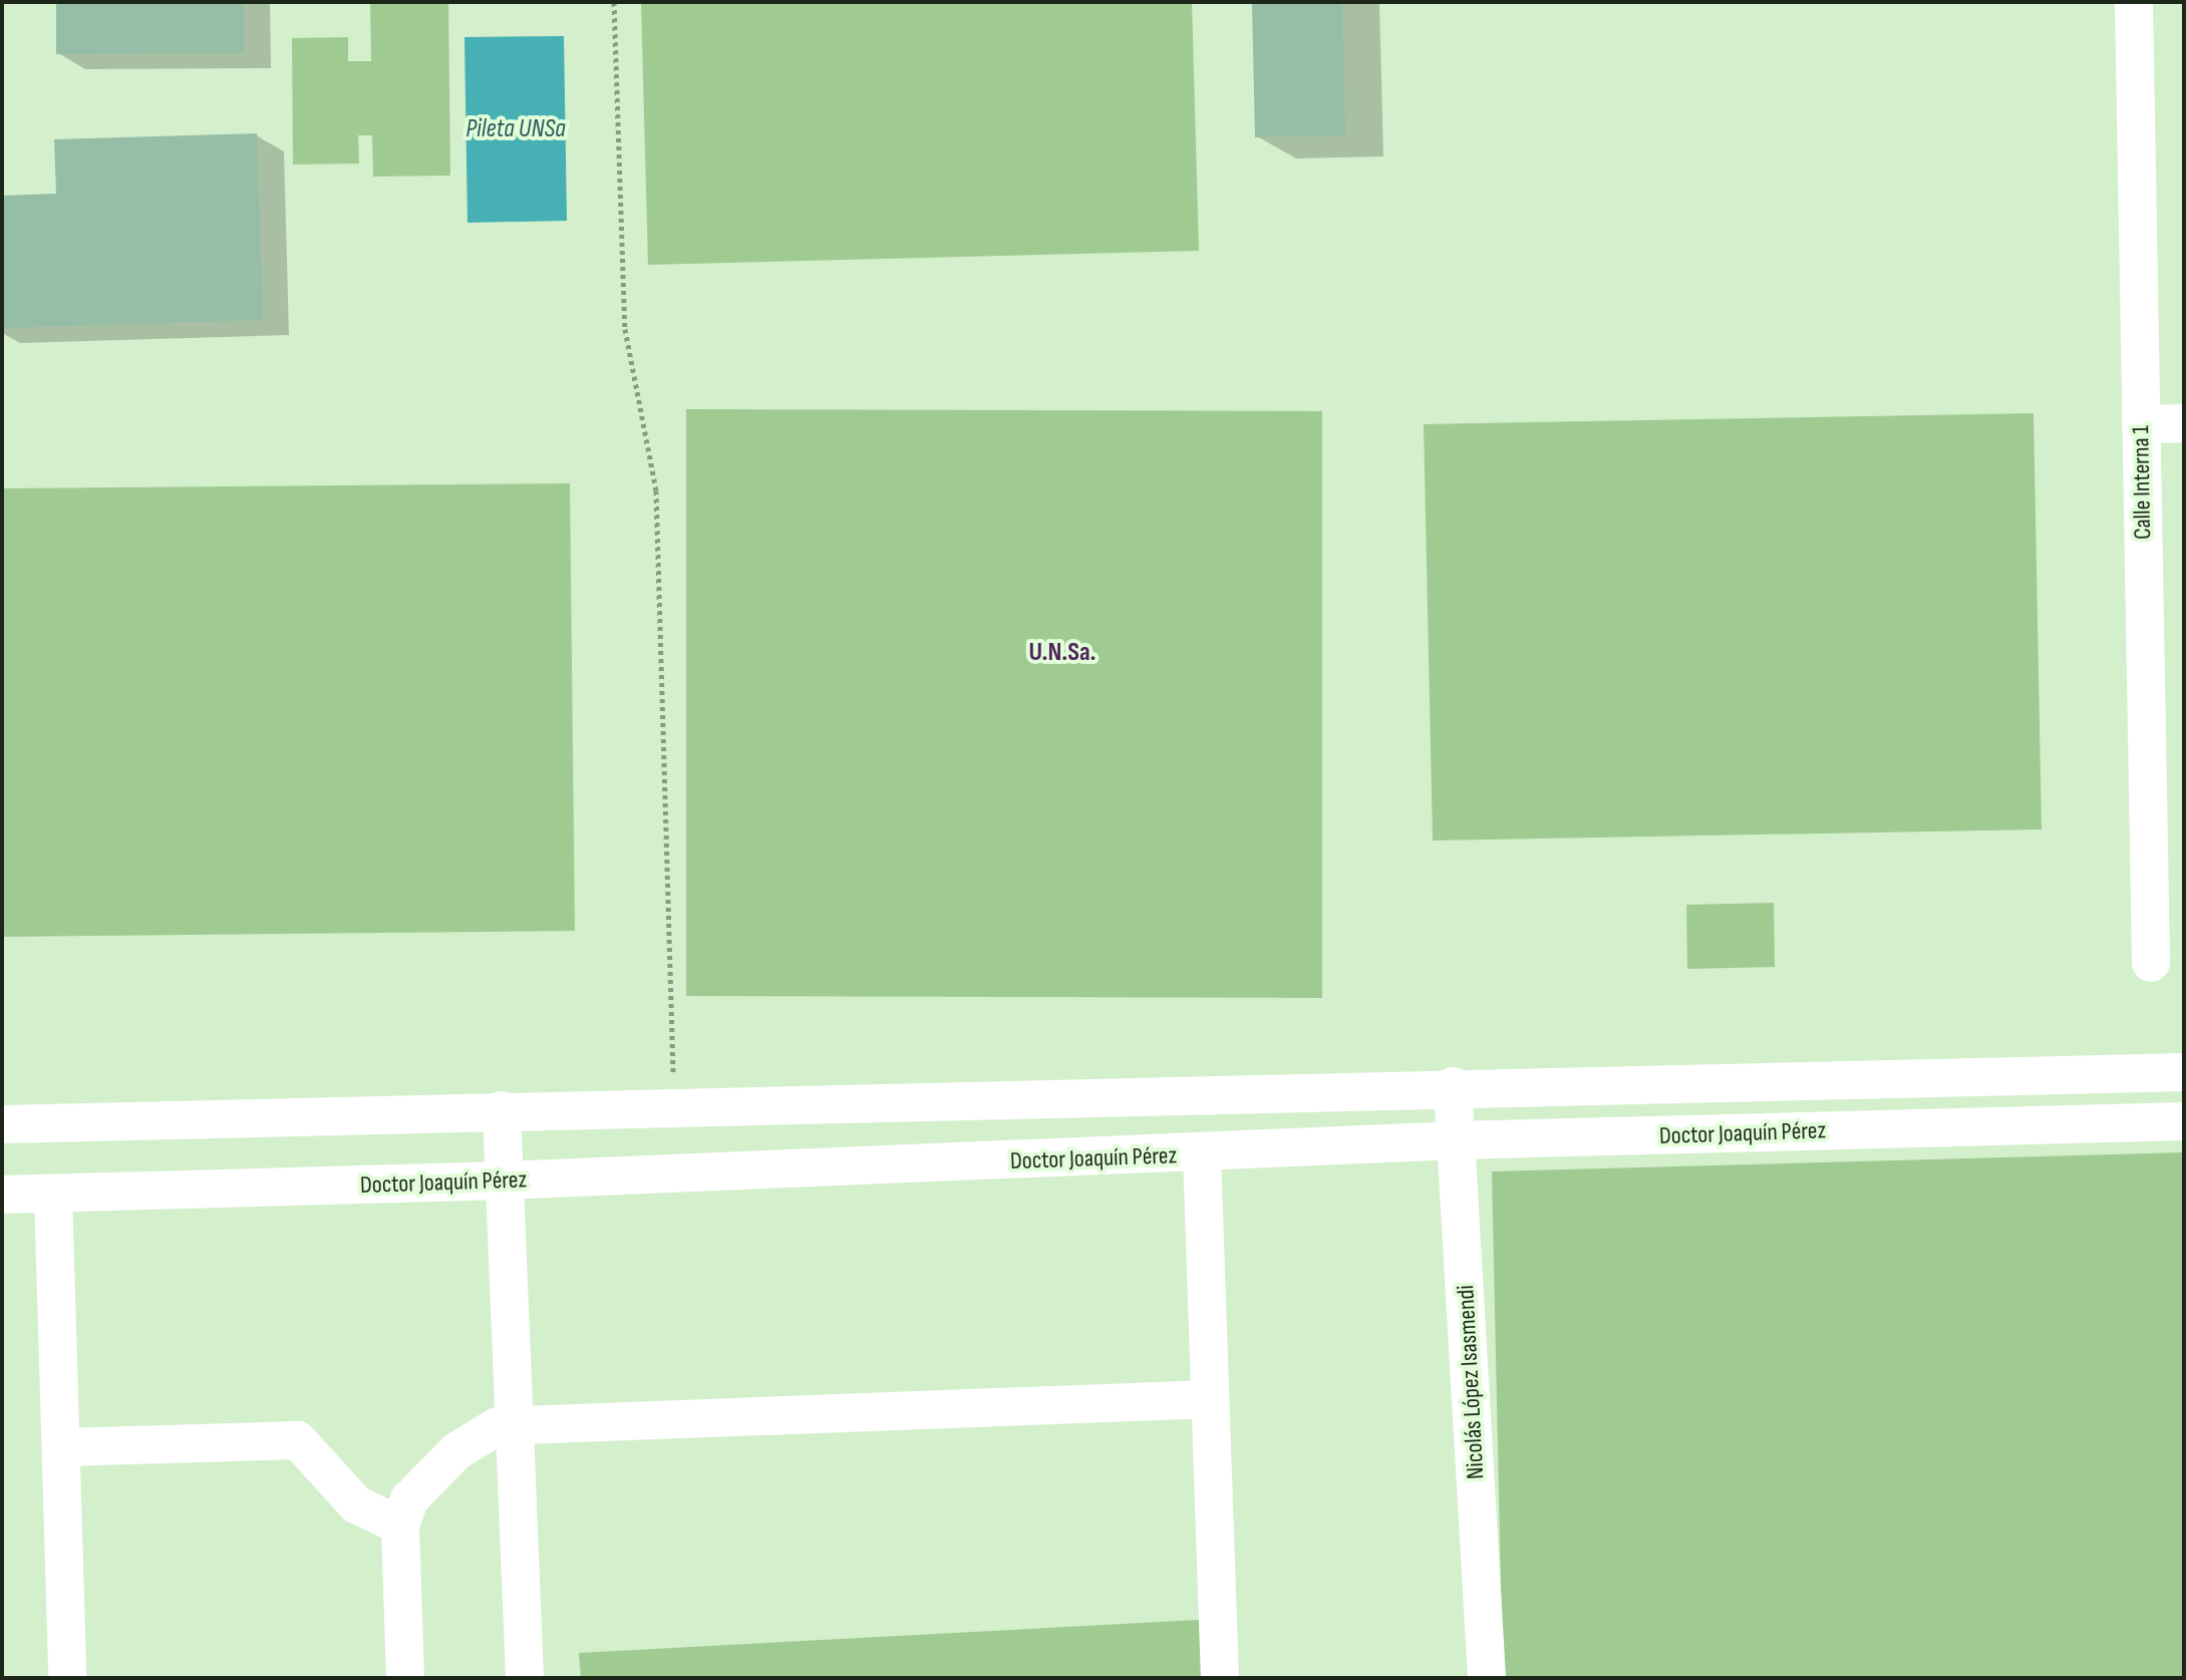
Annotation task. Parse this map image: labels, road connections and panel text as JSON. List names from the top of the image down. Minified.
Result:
{"streets":{"street":["Calle Interna 1","Doctor Joaquín Pérez","Nicolás López Isasmendi"]},"crossings":[["Doctor Joaquín Pérez","Nicolás López Isasmendi"]],"districts":["U.N.Sa."],"water":["Pileta UNSa"]}
